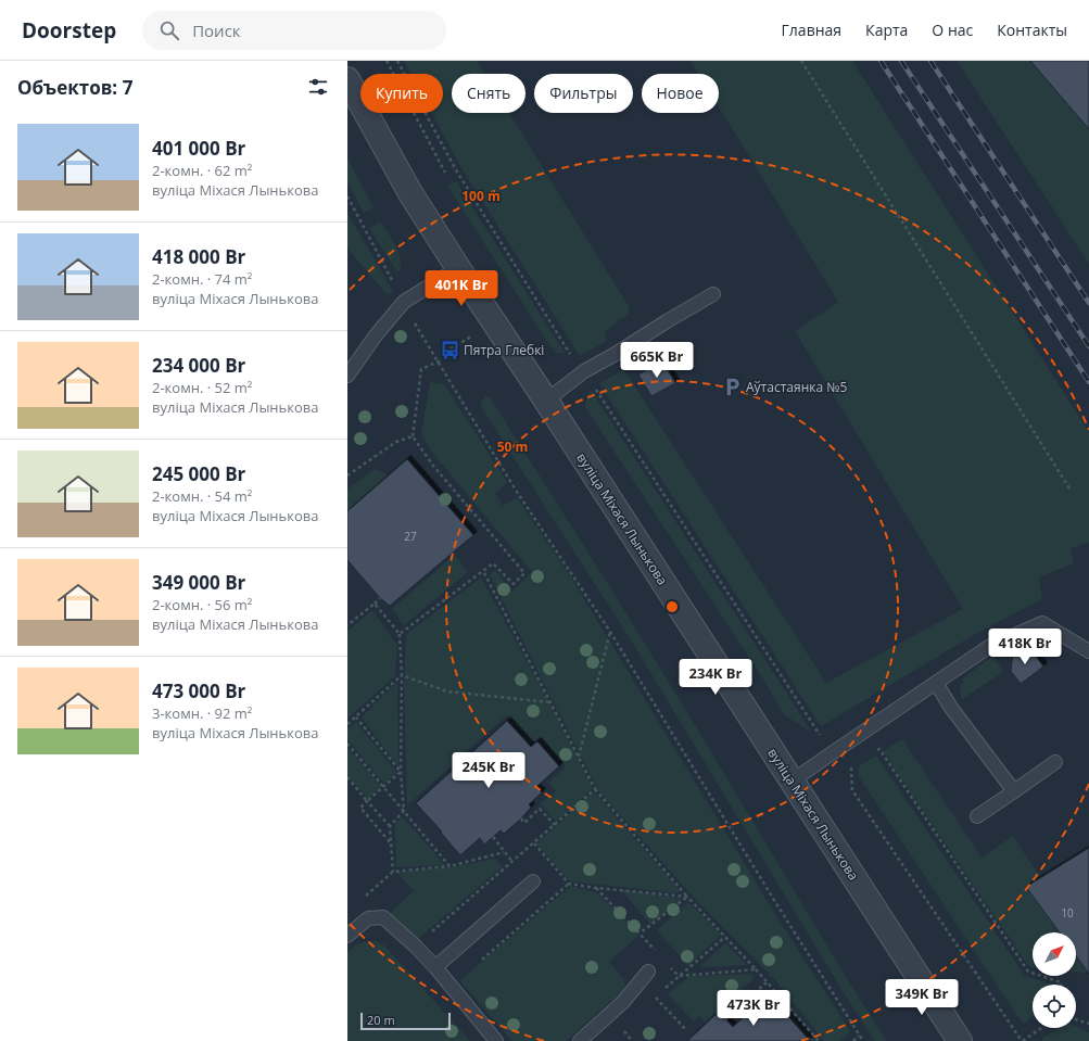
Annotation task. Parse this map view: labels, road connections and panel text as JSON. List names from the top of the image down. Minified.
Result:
{"streets":{"street":["вуліца Міхася Лынькова"]},"places":{"bus stop":["Пятра Глебкі"],"parking":["Аўтастаянка №5"]},"house_numbers":["27","10"],"scale_bar":"20 m","north":"top right","page":{"header":"Doorstep","search":"Поиск","nav":["Главная","Карта","О нас","Контакты"],"heading":"Объектов: 7","chip":["Купить","Снять","Фильтры","Новое"],"list":[{"name":"401 000 Br","note":"2-комн. · 62 m² · вуліца Міхася Лынькова"},{"name":"418 000 Br","note":"2-комн. · 74 m² · вуліца Міхася Лынькова"},{"name":"234 000 Br","note":"2-комн. · 52 m² · вуліца Міхася Лынькова"},{"name":"245 000 Br","note":"2-комн. · 54 m² · вуліца Міхася Лынькова"},{"name":"349 000 Br","note":"2-комн. · 56 m² · вуліца Міхася Лынькова"},{"name":"473 000 Br","note":"3-комн. · 92 m² · вуліца Міхася Лынькова"}],"price":["401K Br","665K Br","418K Br","234K Br","245K Br","349K Br","473K Br"],"scale":"20 m"},"rings":["100 m","50 m"]}
